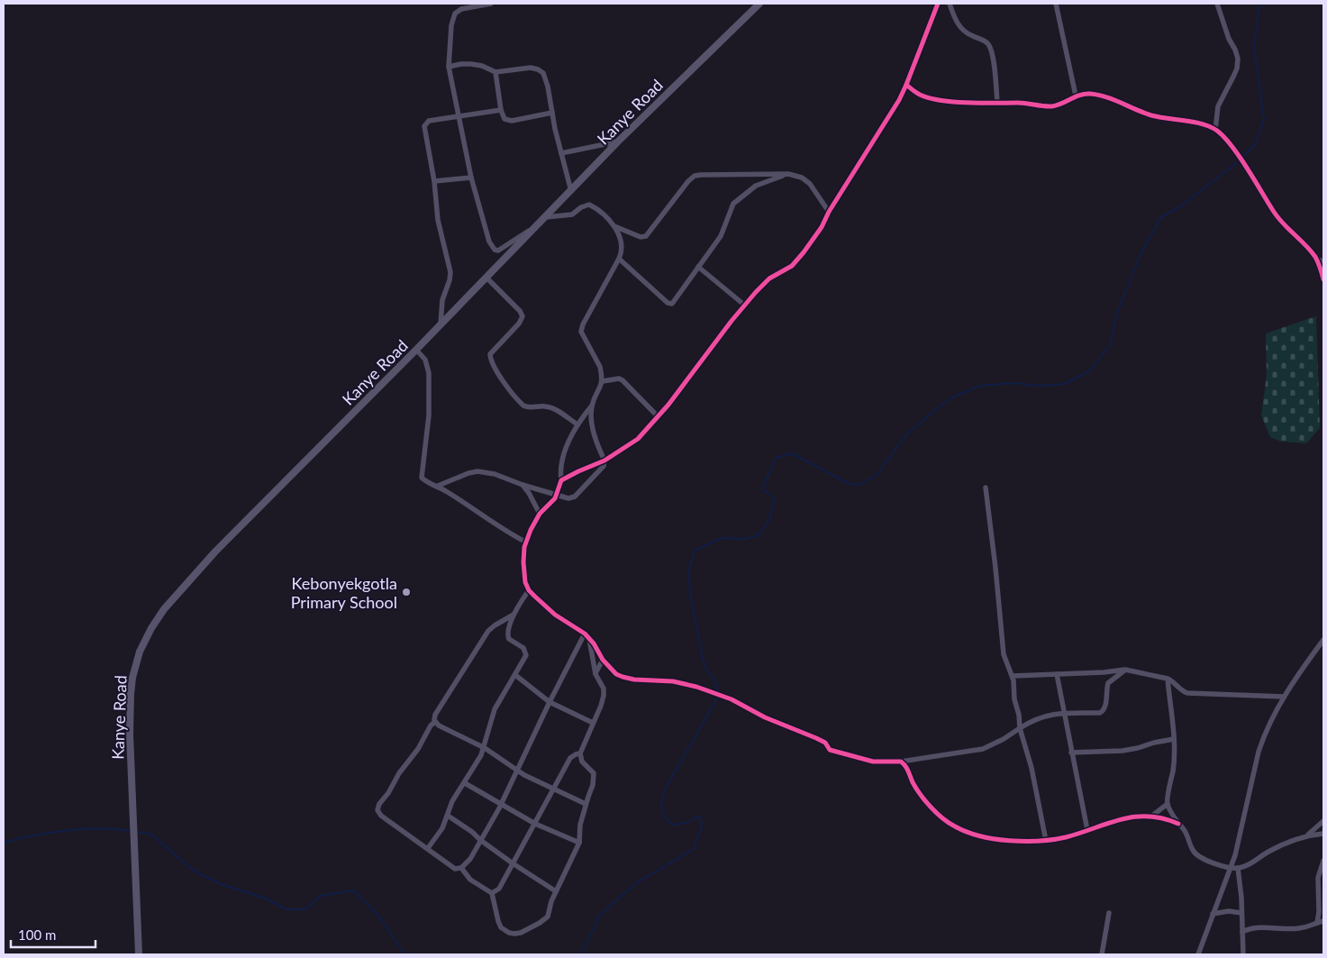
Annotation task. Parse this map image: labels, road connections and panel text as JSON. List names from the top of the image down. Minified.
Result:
{"streets":{"main road":["Kanye Road"]},"places":["Kebonyekgotla Primary School"],"scale_bar":"100 m"}
